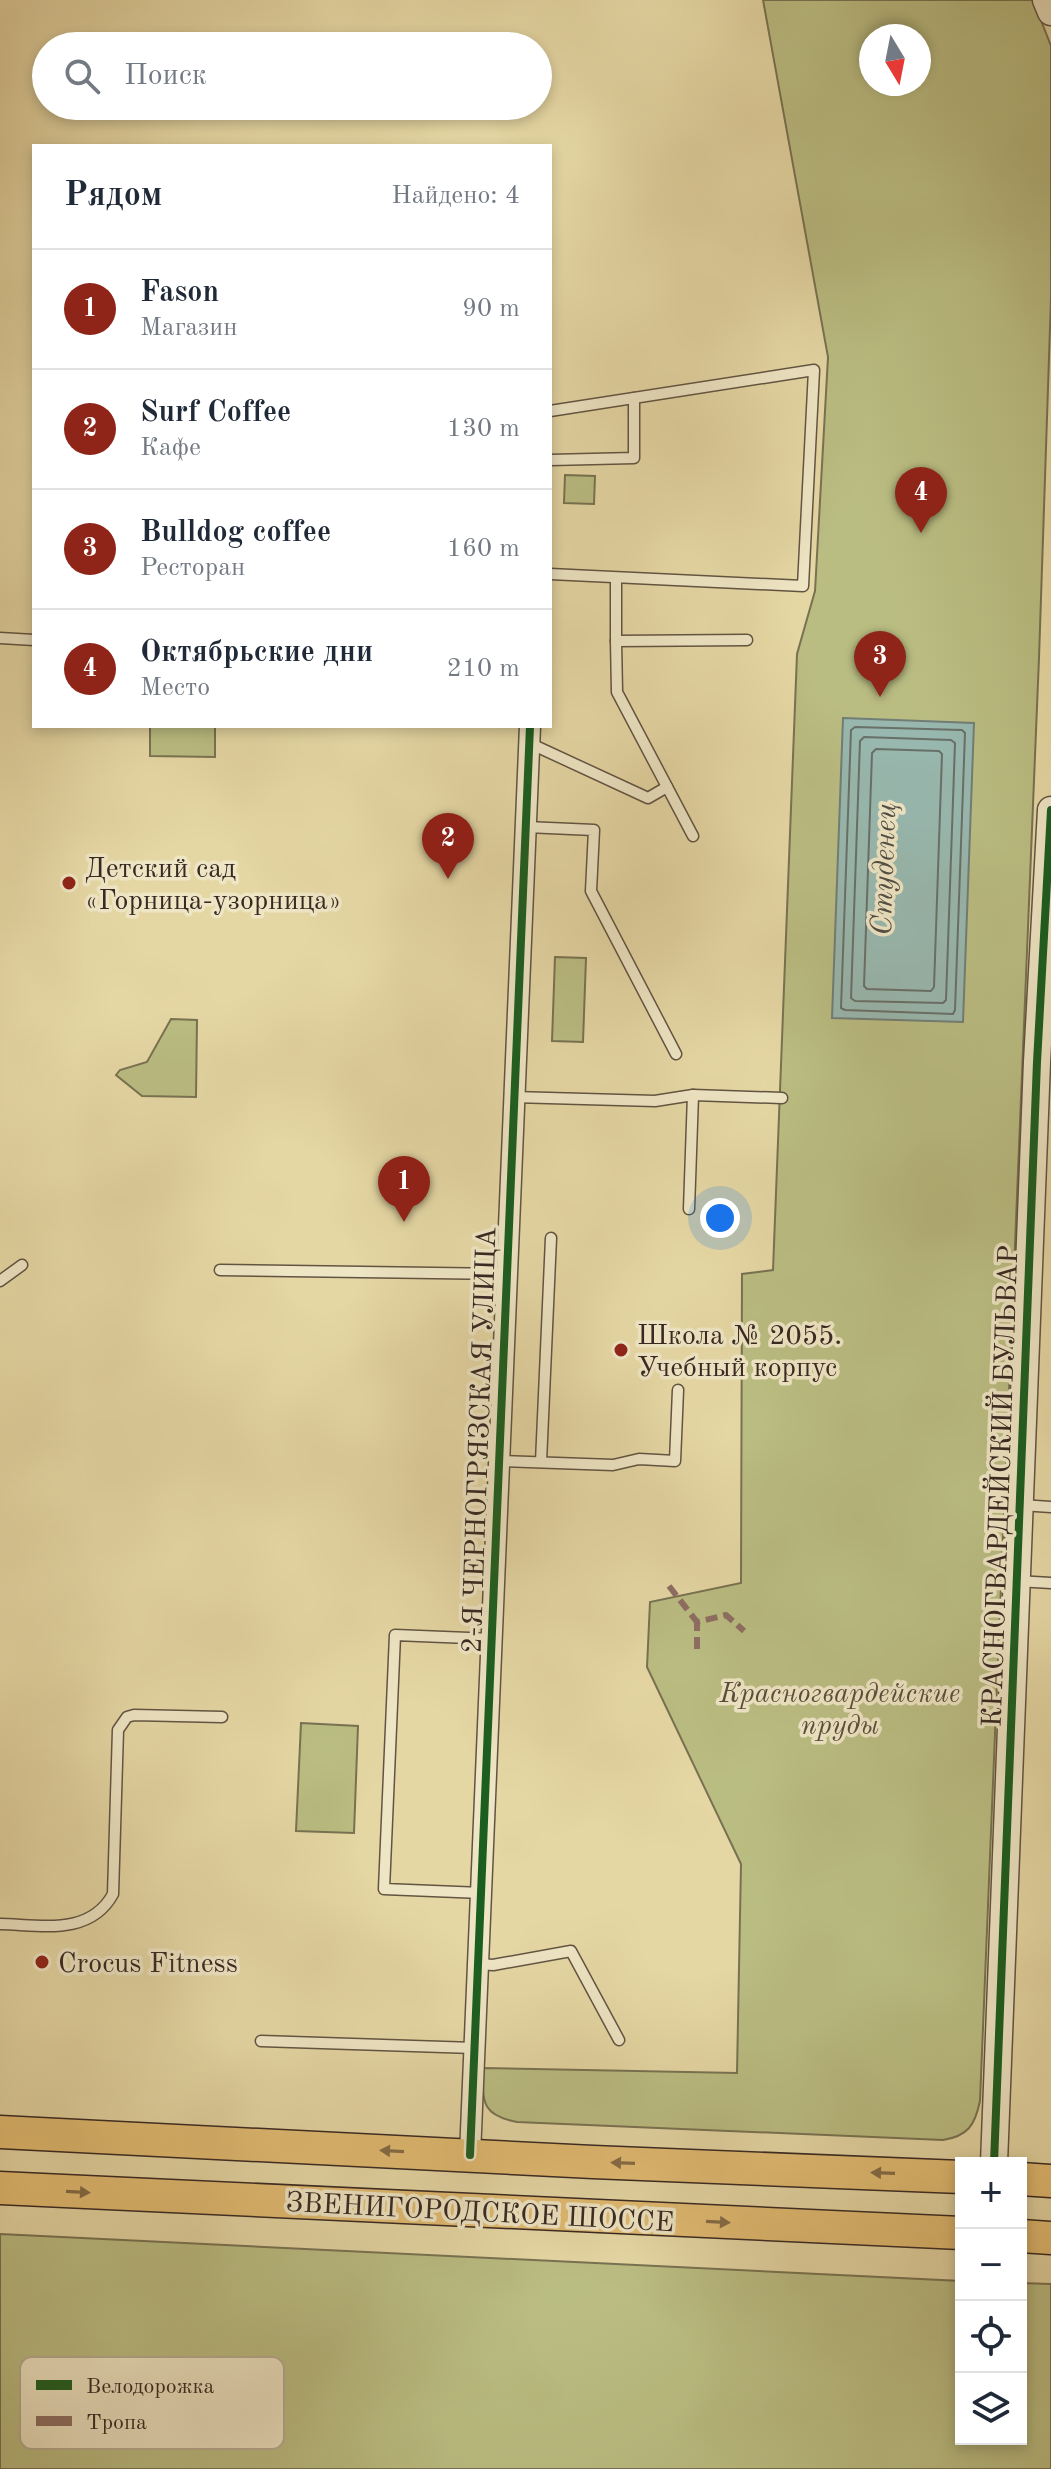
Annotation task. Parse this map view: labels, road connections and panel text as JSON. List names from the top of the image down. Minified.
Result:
{"streets":{"main road":["ЗВЕНИГОРОДСКОЕ ШОССЕ"],"street":["2-Я ЧЕРНОГРЯЗСКАЯ УЛИЦА","КРАСНОГВАРДЕЙСКИЙ БУЛЬВАР"]},"crossings":[["2-Я ЧЕРНОГРЯЗСКАЯ УЛИЦА","ЗВЕНИГОРОДСКОЕ ШОССЕ"]],"water":["Студенец"],"parks":["Красногвардейские пруды"],"places":["Детский сад «Горница-узорница»","Школа № 2055. Учебный корпус","Crocus Fitness"],"legend":["Велодорожка","Тропа"],"north":"bottom","page":{"search":"Поиск","heading":["Рядом","Найдено: 4"],"list":[{"mark":"1","name":"Fason","note":"Магазин","value":"90 m"},{"mark":"2","name":"Surf Coffee","note":"Кафе","value":"130 m"},{"mark":"3","name":"Bulldog coffee","note":"Ресторан","value":"160 m"},{"mark":"4","name":"Октябрьские дни","note":"Место","value":"210 m"}],"pins":["4","3","2","1"],"map_buttons":["+","−"]}}
